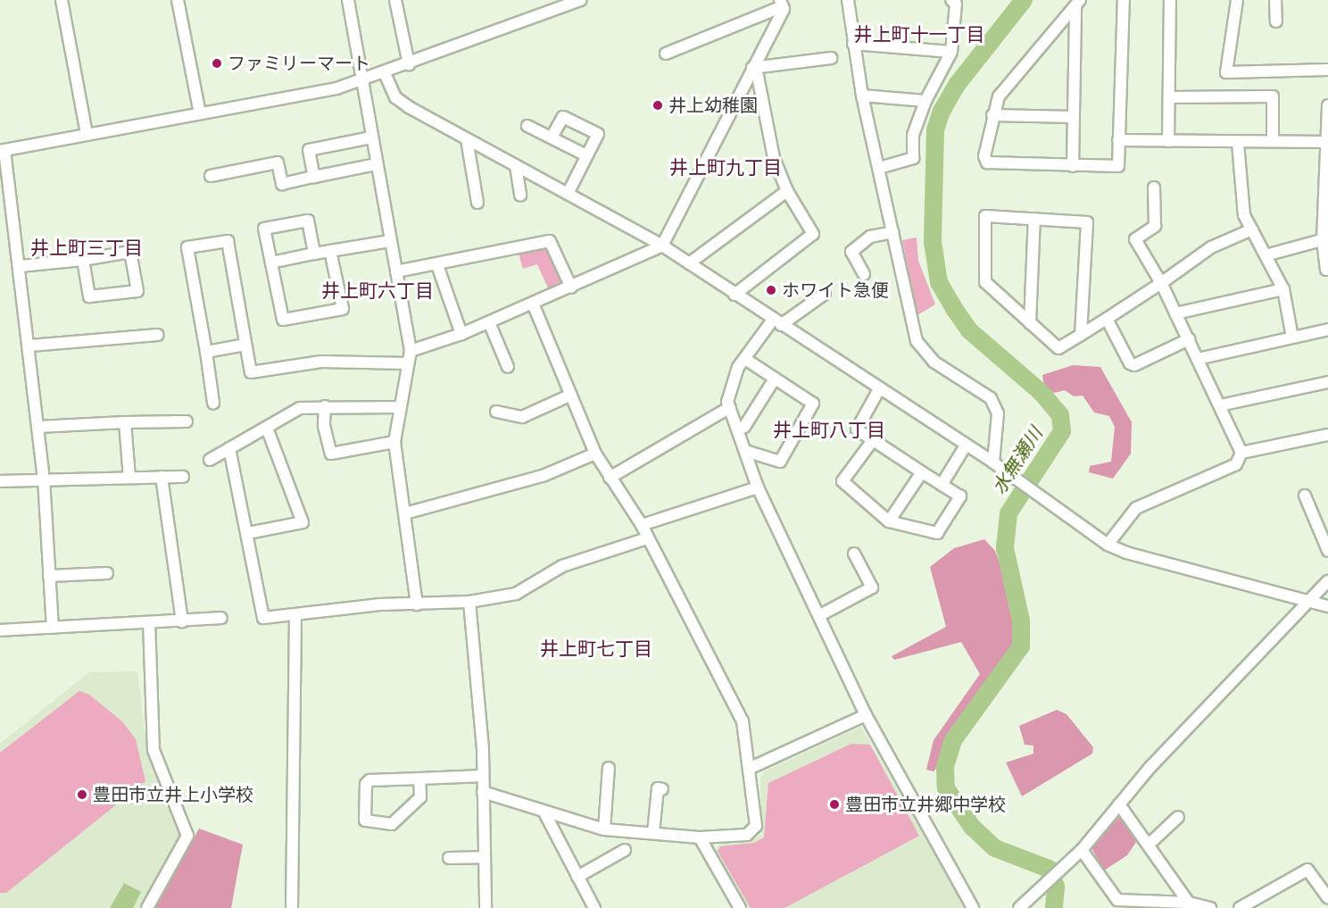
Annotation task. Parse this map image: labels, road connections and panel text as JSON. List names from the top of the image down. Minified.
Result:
{"districts":["井上町十一丁目","井上町九丁目","井上町三丁目","井上町六丁目","井上町八丁目","井上町七丁目"],"water":["水無瀬川"],"places":["ファミリーマート","井上幼稚園","ホワイト急便","豊田市立井上小学校","豊田市立井郷中学校"]}
